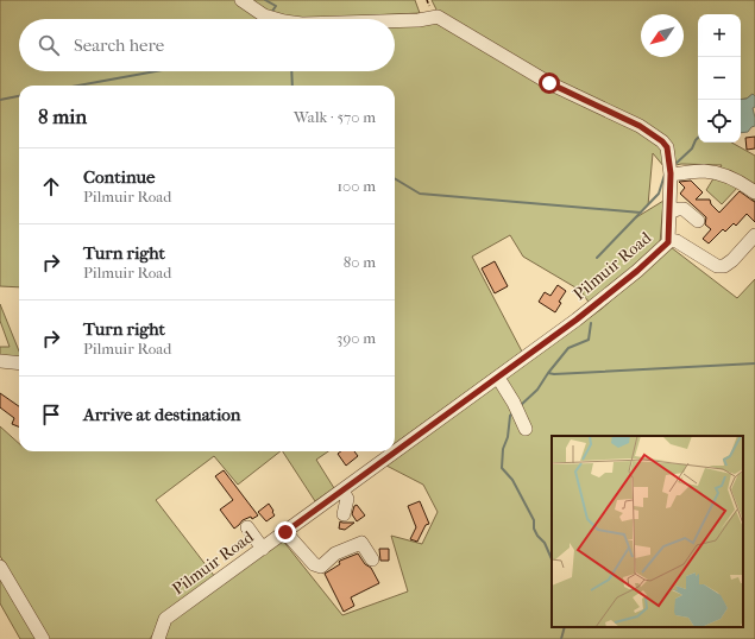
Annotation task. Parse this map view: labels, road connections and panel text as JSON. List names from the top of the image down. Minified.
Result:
{"streets":{"street":["Pilmuir Road"]},"north":"bottom left","page":{"map_buttons":["+","−"],"search":"Search here","heading":["8 min","Walk · 570 m"],"list":[["Continue","Pilmuir Road","100 m"],["Turn right","Pilmuir Road","80 m"],["Turn right","Pilmuir Road","390 m"],"Arrive at destination"]}}
